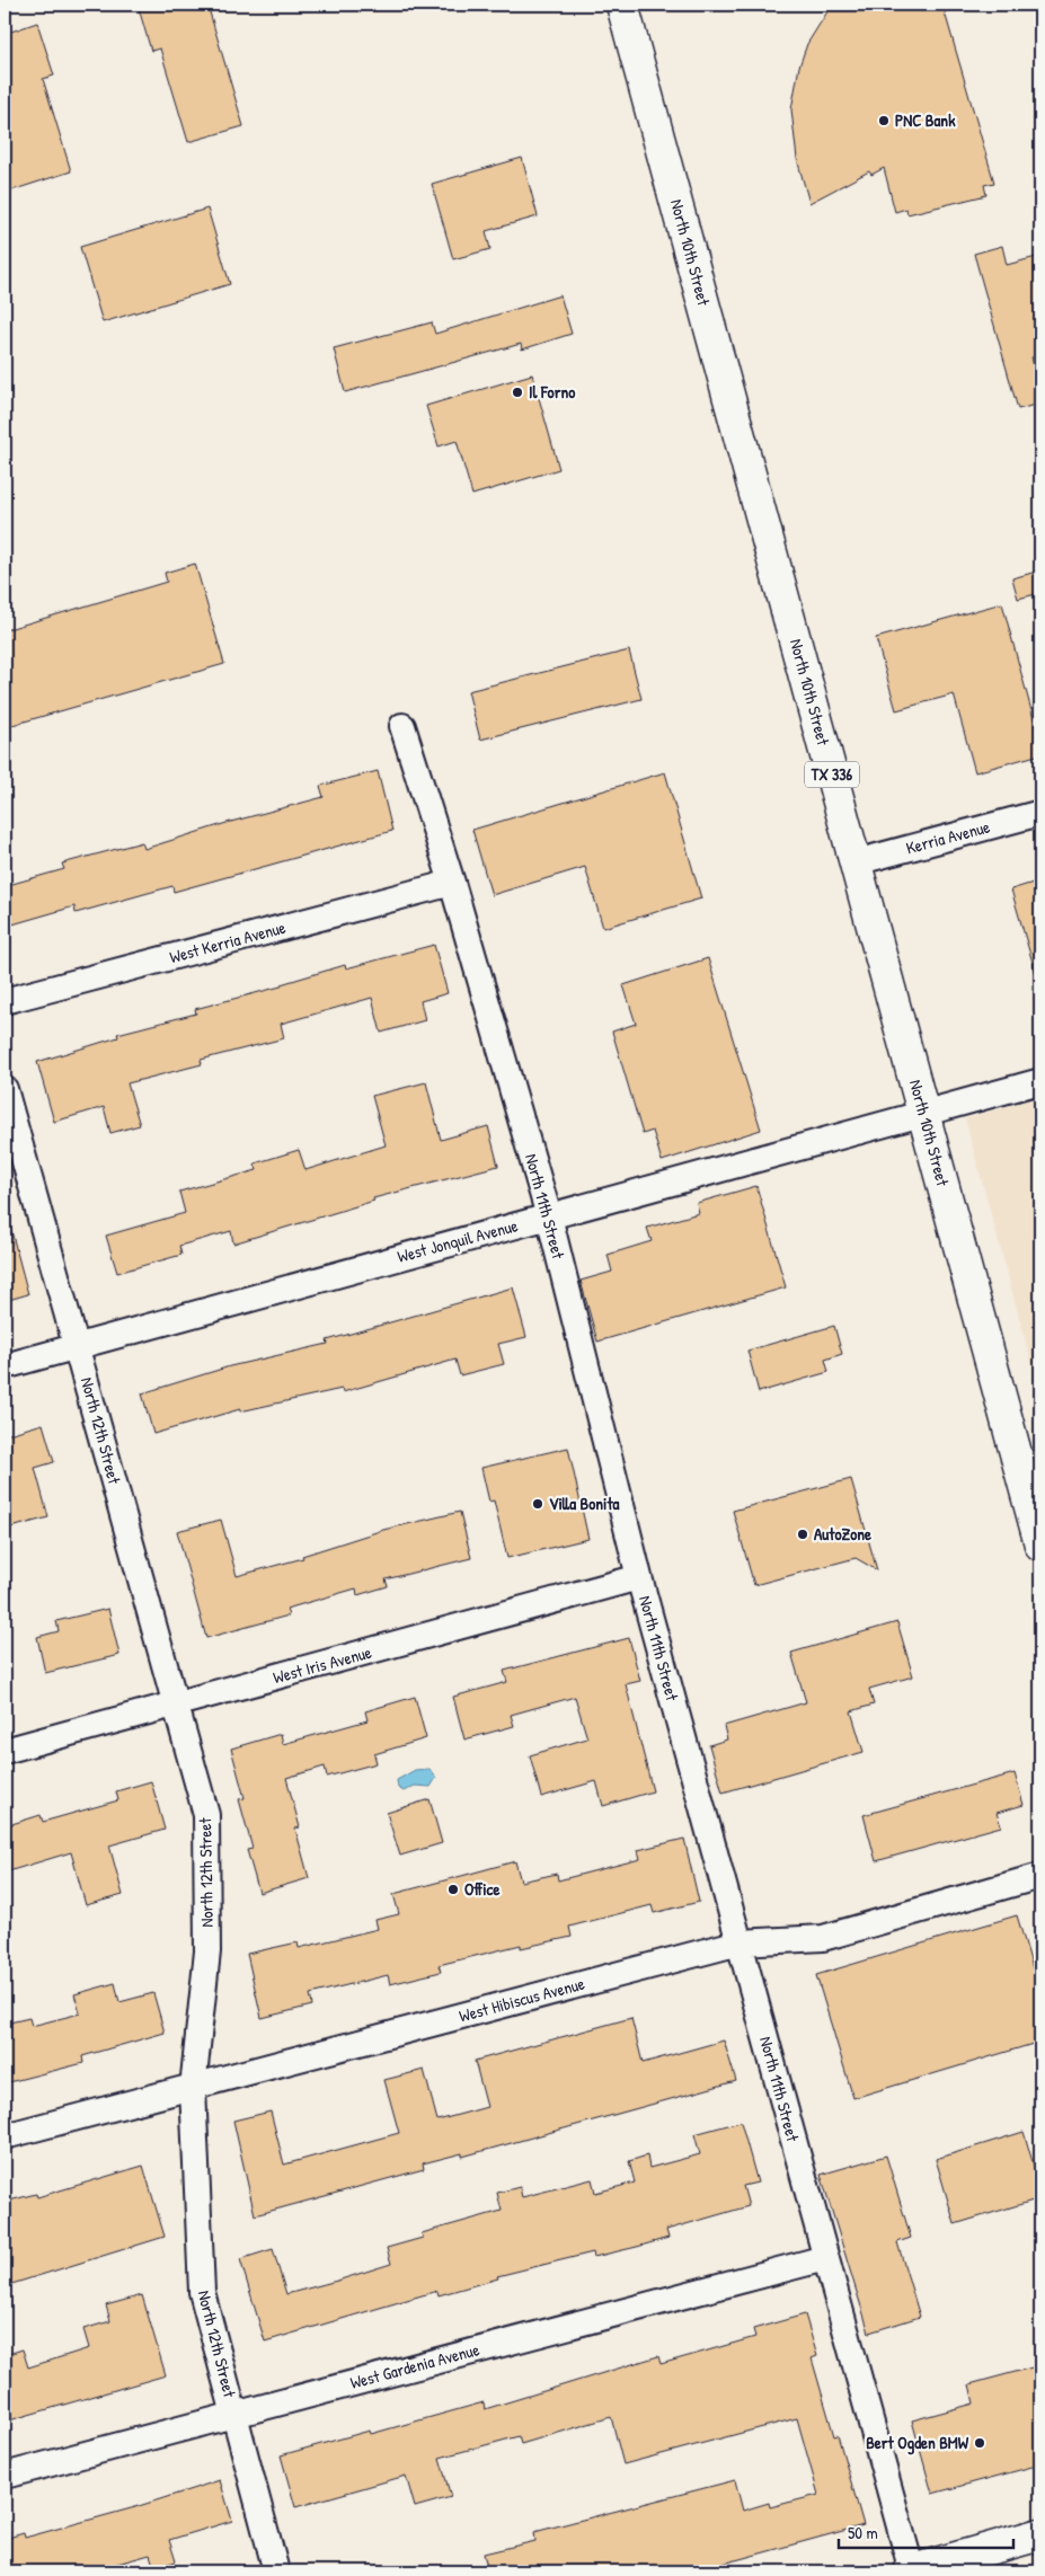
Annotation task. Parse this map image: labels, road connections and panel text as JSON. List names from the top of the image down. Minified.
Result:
{"streets":{"main road":["North 10th Street","TX 336"],"street":["Kerria Avenue","West Kerria Avenue","North 11th Street","West Jonquil Avenue","North 12th Street","West Iris Avenue","West Hibiscus Avenue","West Gardenia Avenue"]},"crossings":[["North 10th Street","Kerria Avenue"],["North 10th Street","West Jonquil Avenue"],["West Kerria Avenue","North 11th Street"],["North 11th Street","West Jonquil Avenue"],["North 11th Street","West Iris Avenue"],["North 11th Street","West Hibiscus Avenue"],["North 11th Street","West Gardenia Avenue"],["West Jonquil Avenue","North 12th Street"],["North 12th Street","West Iris Avenue"],["North 12th Street","West Hibiscus Avenue"],["North 12th Street","West Gardenia Avenue"]],"places":["PNC Bank","Il Forno","Villa Bonita","AutoZone","Office","Bert Ogden BMW"],"scale_bar":"50 m"}
